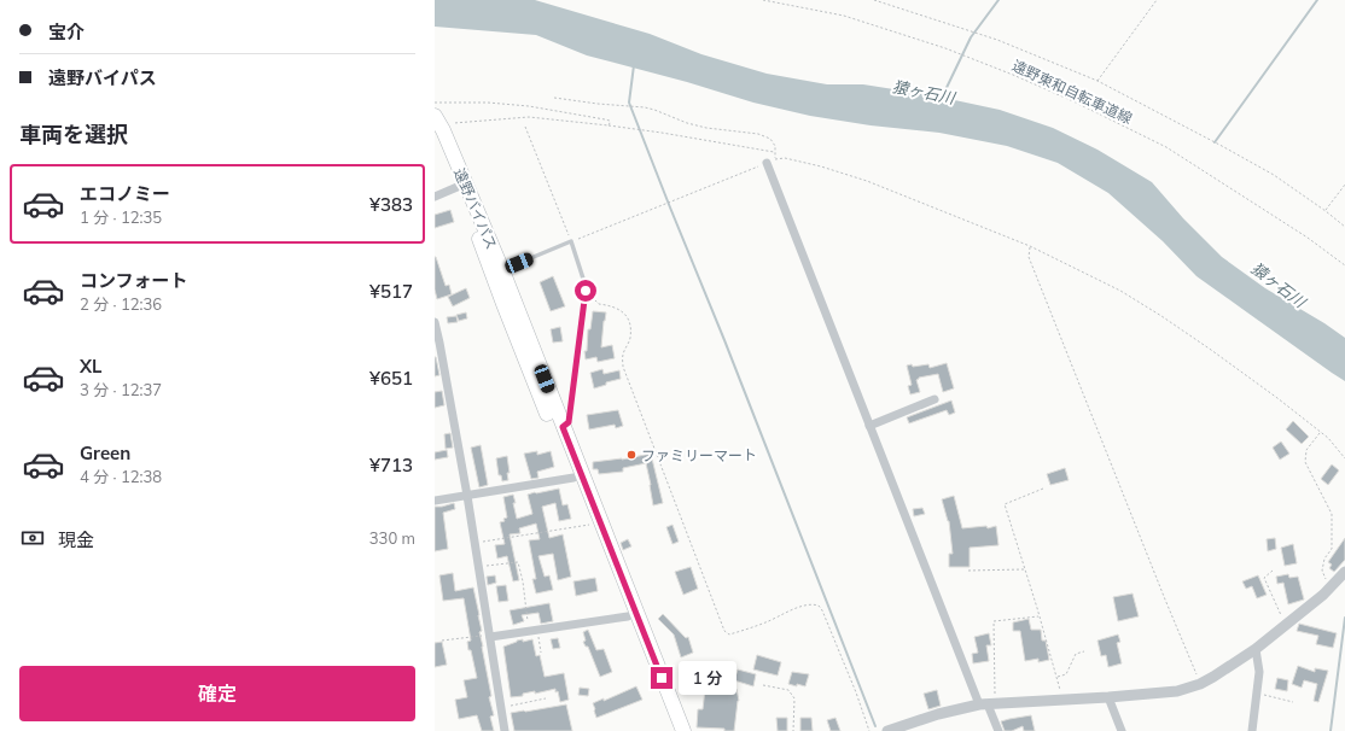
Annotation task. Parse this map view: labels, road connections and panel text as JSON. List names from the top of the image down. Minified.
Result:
{"streets":{"highway":["遠野バイパス"],"path":["遠野東和自転車道線"]},"water":["猿ヶ石川"],"places":["ファミリーマート"],"page":{"banner":["宝介","遠野バイパス"],"heading":"車両を選択","list":[{"name":"エコノミー","note":"1 分 · 12:35","value":"¥383"},{"name":"コンフォート","note":"2 分 · 12:36","value":"¥517"},{"name":"XL","note":"3 分 · 12:37","value":"¥651"},{"name":"Green","note":"4 分 · 12:38","value":"¥713"}],"pay":["現金","330 m"],"buttons":"確定","bubble":"1 分"}}
